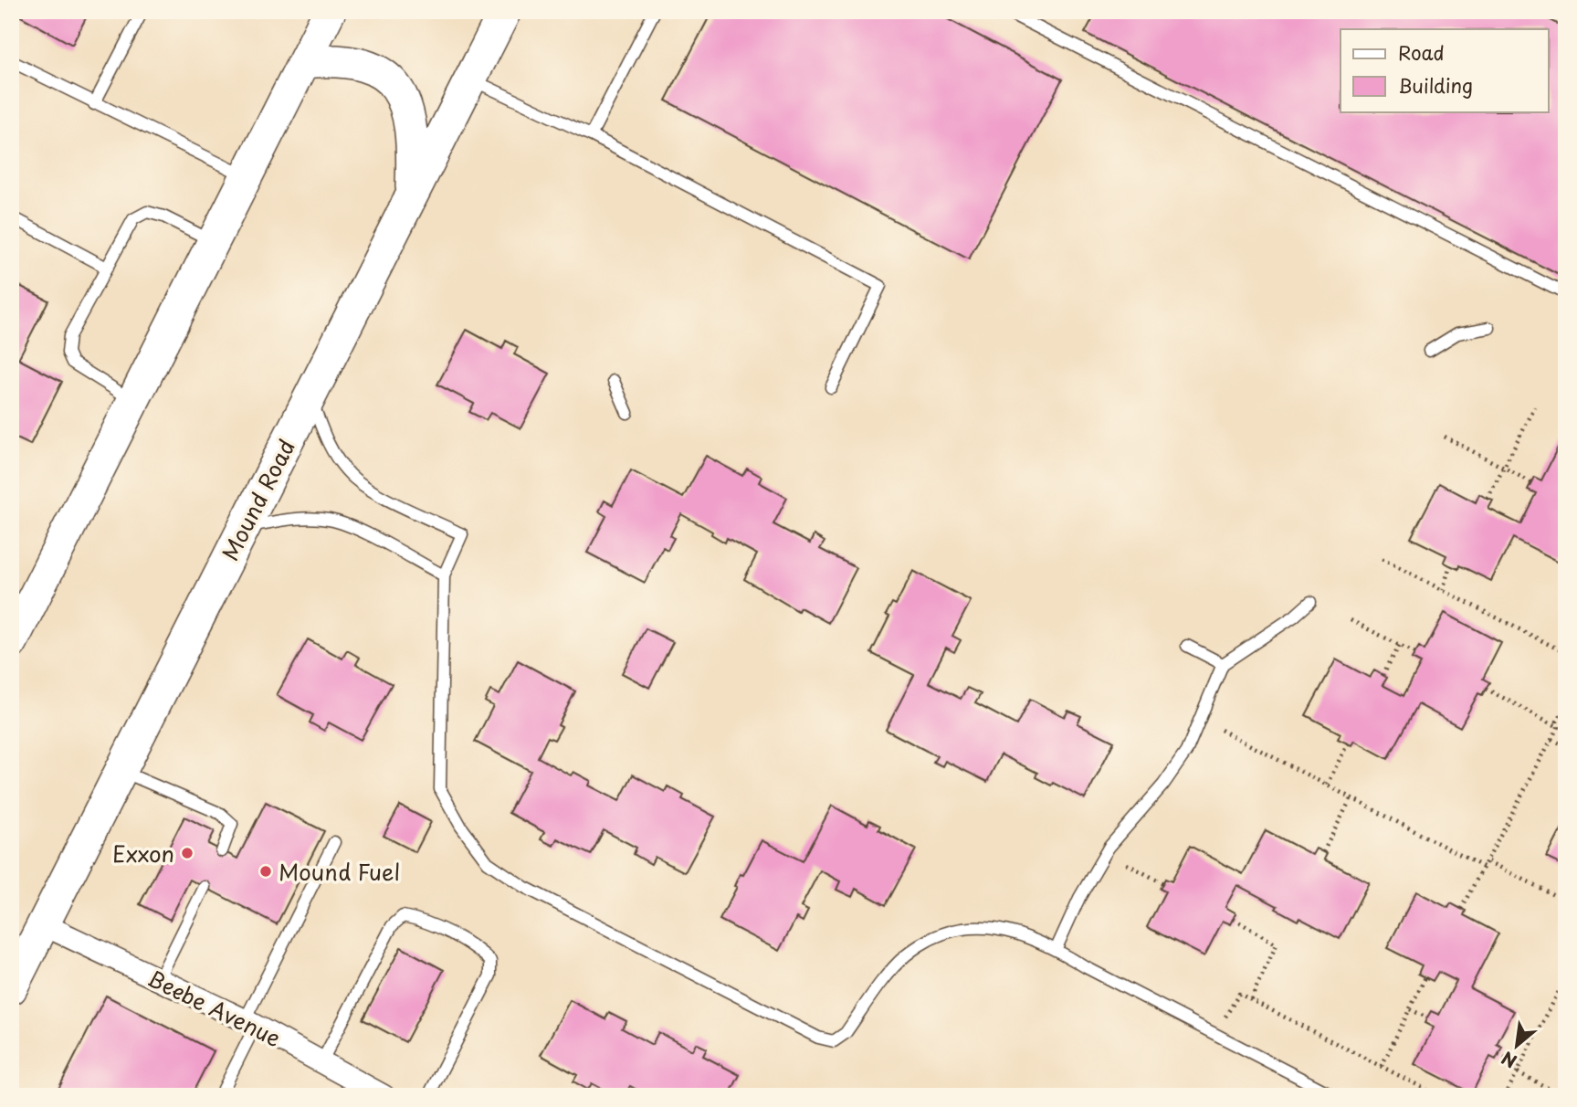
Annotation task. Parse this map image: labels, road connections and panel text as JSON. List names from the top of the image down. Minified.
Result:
{"streets":{"main road":["Mound Road"],"street":["Beebe Avenue"]},"crossings":[["Mound Road","Beebe Avenue"]],"places":["Exxon","Mound Fuel"],"legend":["Road","Building"],"north":"bottom left"}
